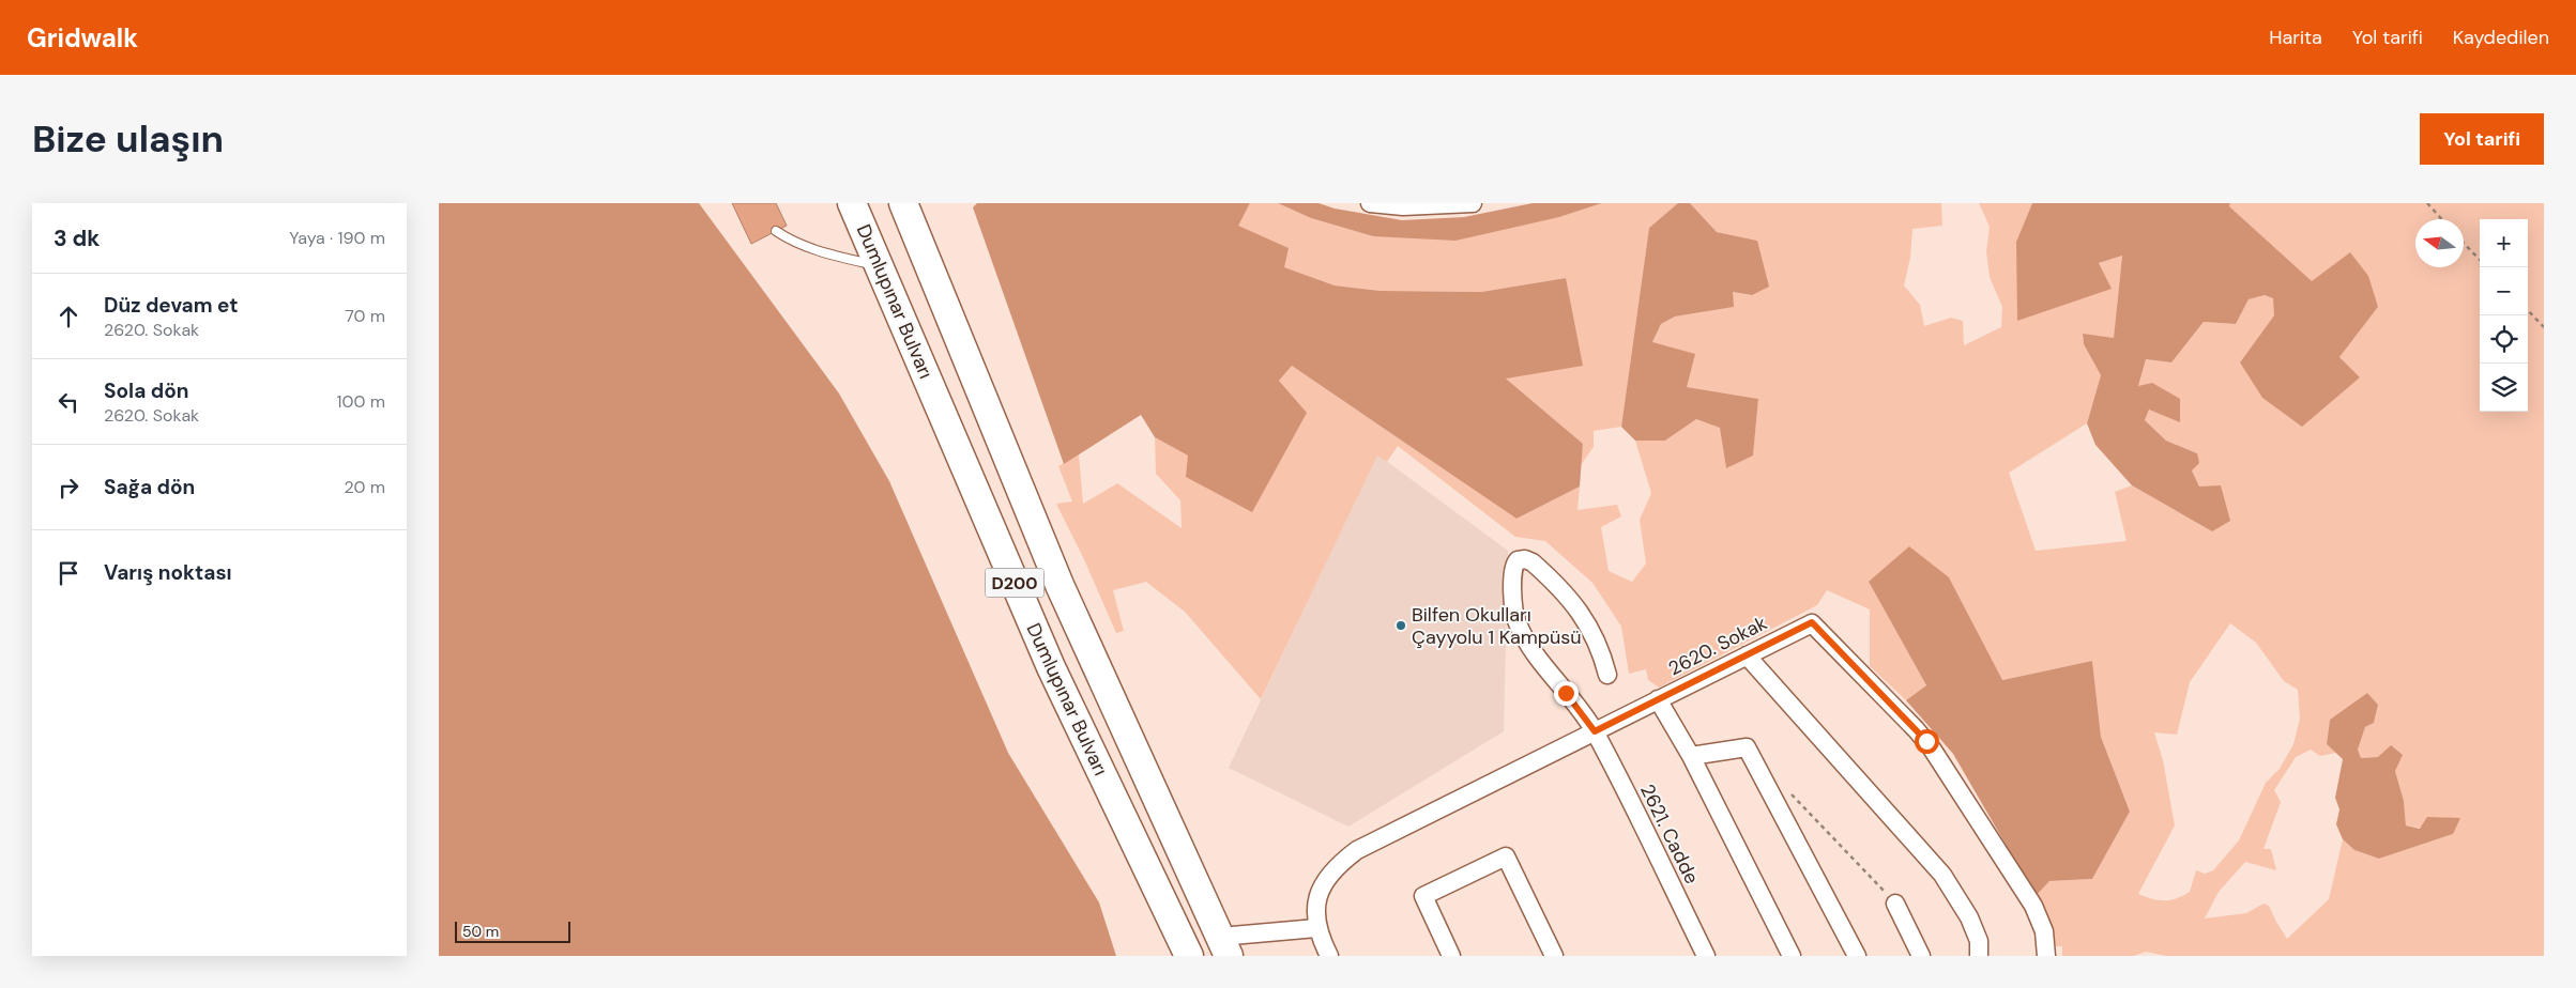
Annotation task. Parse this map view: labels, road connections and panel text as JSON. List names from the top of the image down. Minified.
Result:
{"streets":{"highway":["Dumlupınar Bulvarı","D200"],"street":["2620. Sokak","2621. Cadde"]},"crossings":[["2620. Sokak","2621. Cadde"]],"places":["Bilfen Okulları Çayyolu 1 Kampüsü"],"scale_bar":"50 m","north":"left","page":{"header":"Gridwalk","nav":["Harita","Yol tarifi","Kaydedilen"],"buttons":"Yol tarifi","title":"Bize ulaşın","heading":["3 dk","Yaya · 190 m"],"map_buttons":["+","−"],"list":[["Düz devam et","2620. Sokak","70 m"],["Sola dön","2620. Sokak","100 m"],["Sağa dön","20 m"],"Varış noktası"],"scale":"50 m"}}
